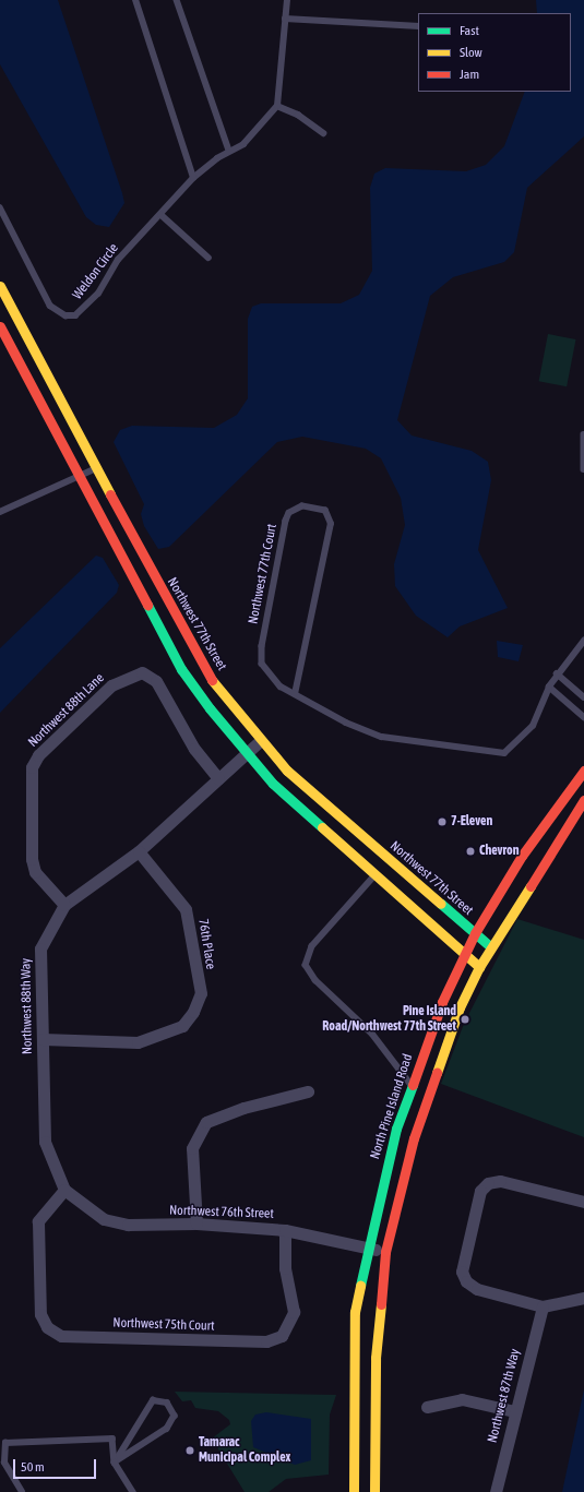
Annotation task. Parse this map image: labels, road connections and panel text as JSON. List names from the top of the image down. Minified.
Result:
{"streets":{"street":["Northwest 77th Street","Northwest 88th Lane","76th Place","Northwest 88th Way","North Pine Island Road","Northwest 76th Street","Northwest 75th Court","Northwest 87th Way"],"lane":["Weldon Circle","Northwest 77th Court"]},"crossings":[["Northwest 77th Street","Northwest 88th Way"],["Northwest 77th Street","North Pine Island Road"],["Northwest 88th Lane","Northwest 88th Way"],["76th Place","Northwest 88th Way"],["Northwest 88th Way","Northwest 76th Street"],["Northwest 88th Way","Northwest 75th Court"],["North Pine Island Road","Northwest 76th Street"],["Northwest 76th Street","Northwest 75th Court"]],"places":["7-Eleven","Chevron","Pine Island Road/Northwest 77th Street","Tamarac Municipal Complex"],"legend":["Fast","Slow","Jam"],"scale_bar":"50 m"}
